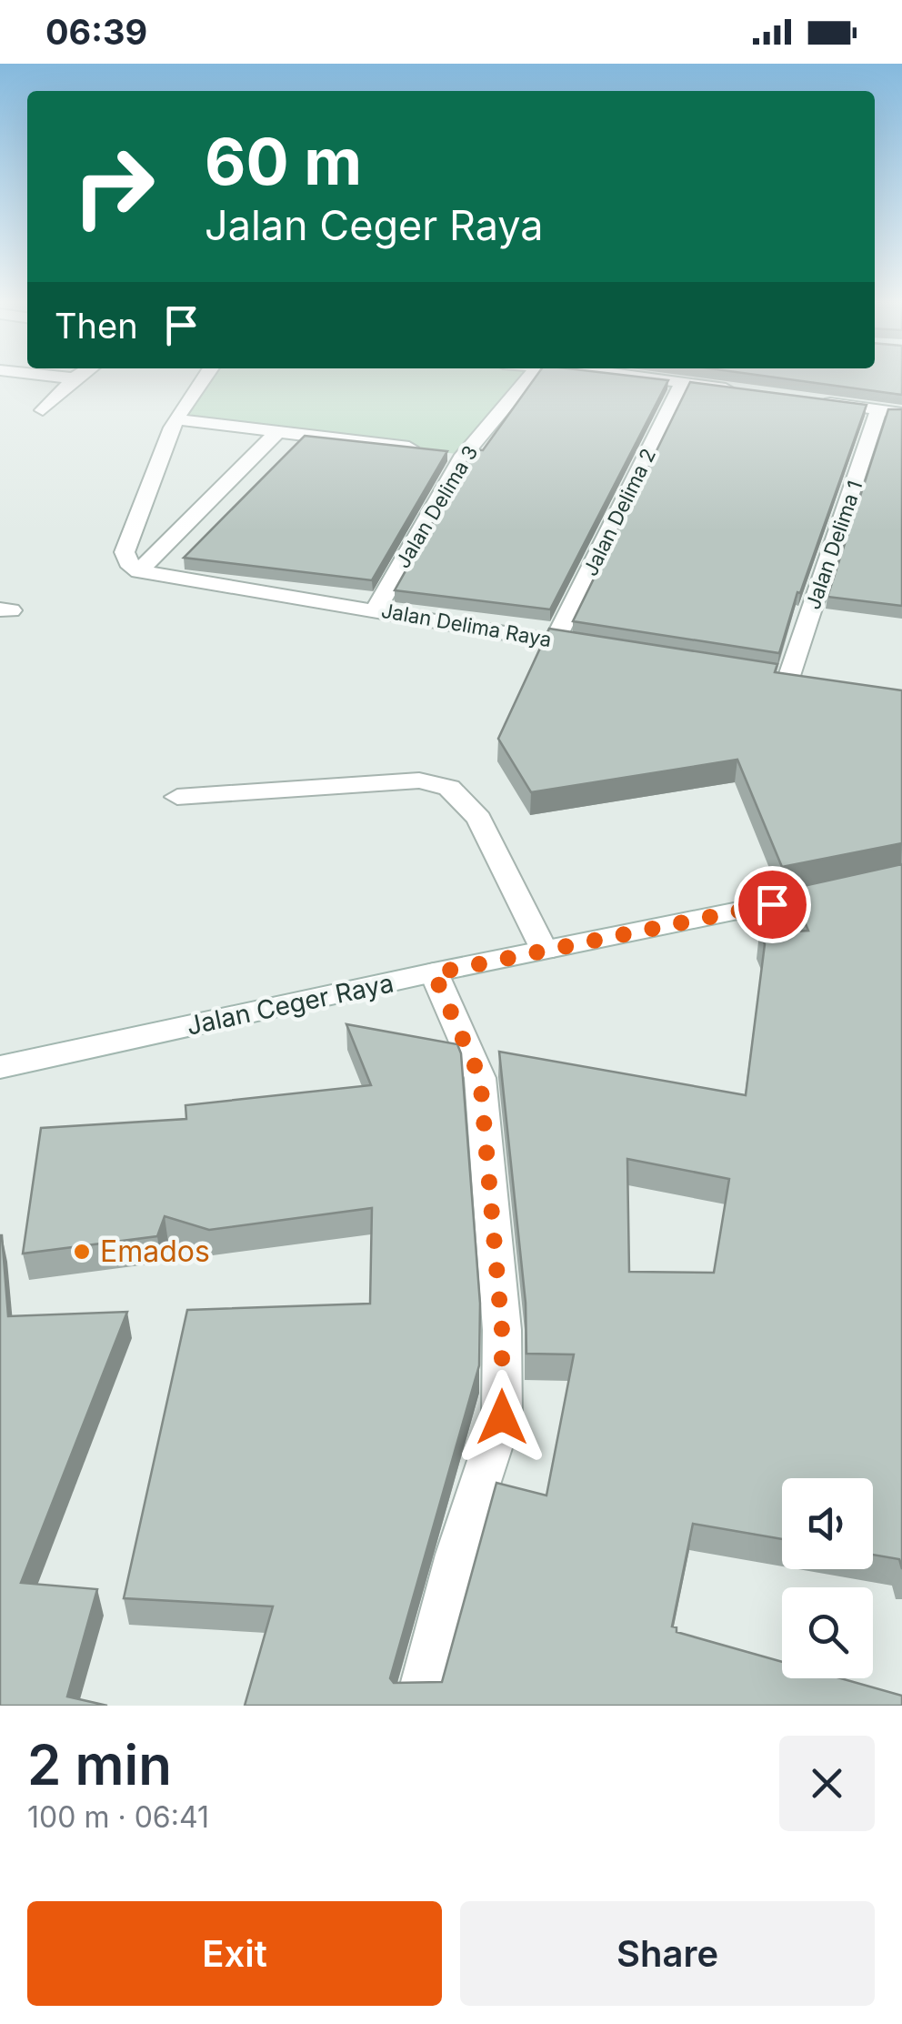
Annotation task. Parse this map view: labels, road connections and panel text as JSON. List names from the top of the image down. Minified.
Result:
{"streets":{"street":["Jalan Delima 3","Jalan Delima 2","Jalan Delima 1","Jalan Delima Raya","Jalan Ceger Raya"]},"crossings":[["Jalan Delima 3","Jalan Delima Raya"],["Jalan Delima 2","Jalan Delima Raya"]],"places":["Emados"],"page":{"status":"06:39","turn":["60 m","Jalan Ceger Raya"],"then":"Then","heading":["2 min","100 m · 06:41"],"buttons":["Exit","Share"]}}
